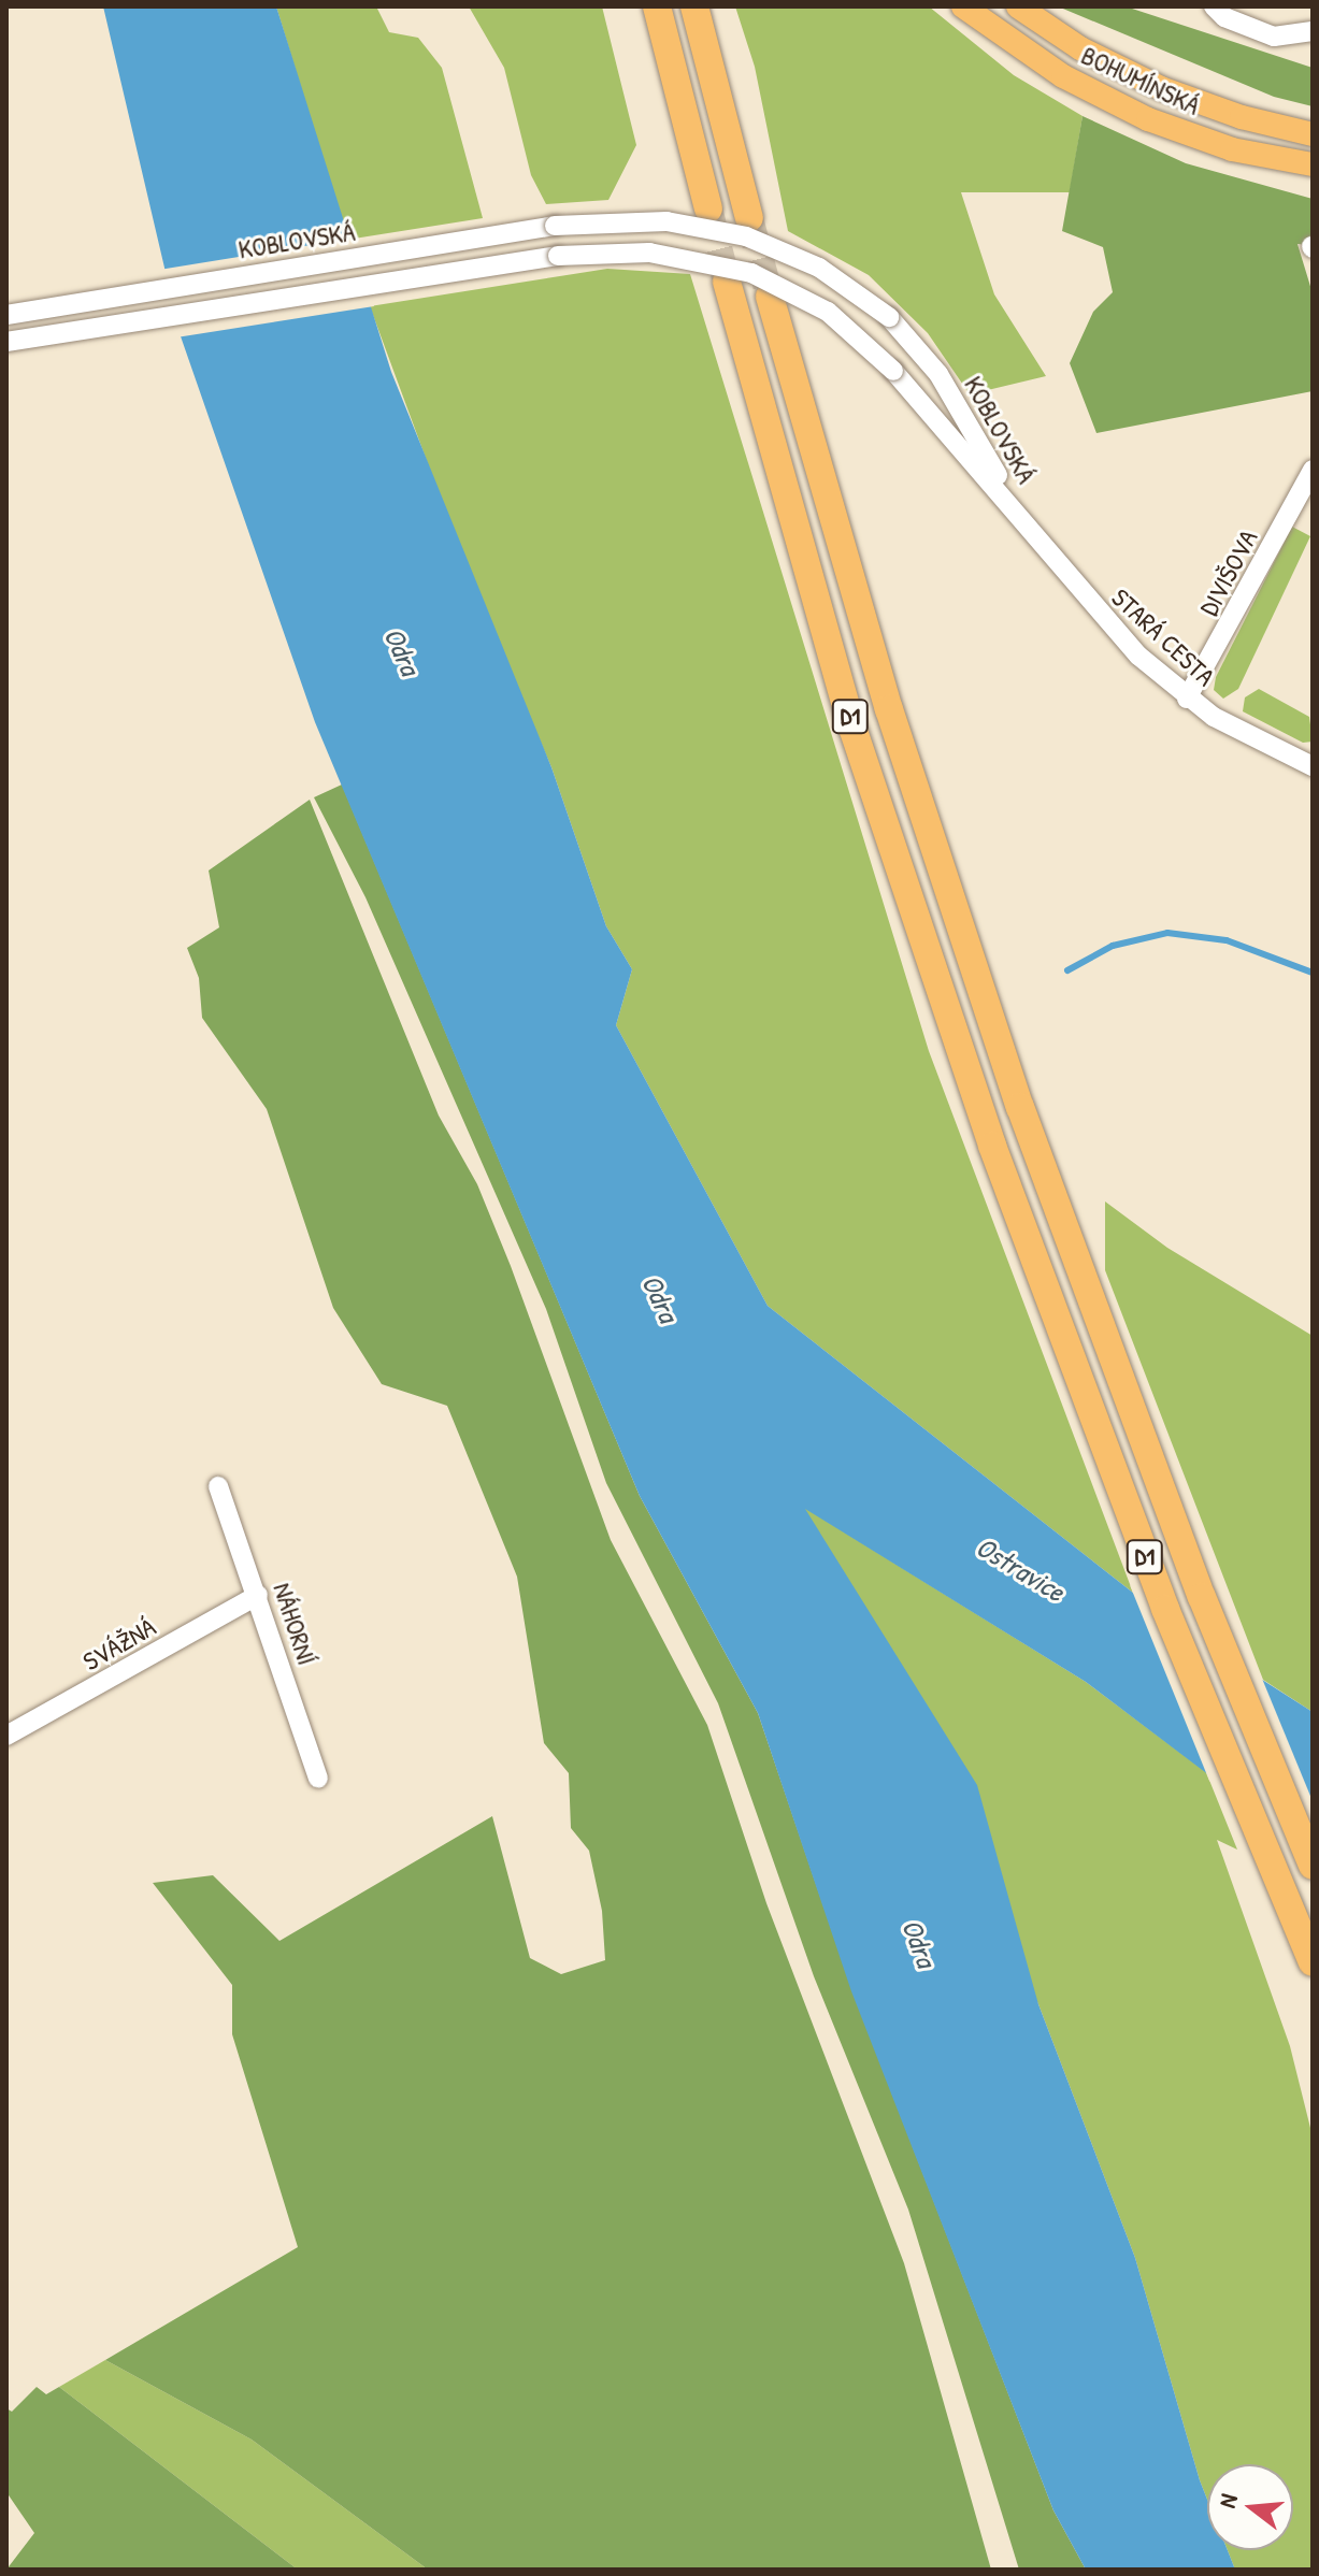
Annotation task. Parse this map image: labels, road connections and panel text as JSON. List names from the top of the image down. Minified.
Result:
{"streets":{"highway":["D1"],"main road":["BOHUMÍNSKÁ"],"street":["KOBLOVSKÁ","DIVIŠOVA","STARÁ CESTA","NÁHORNÍ","SVÁŽNÁ"]},"crossings":[["KOBLOVSKÁ","STARÁ CESTA"],["DIVIŠOVA","STARÁ CESTA"],["NÁHORNÍ","SVÁŽNÁ"]],"water":["Odra","Ostravice"],"north":"left"}
